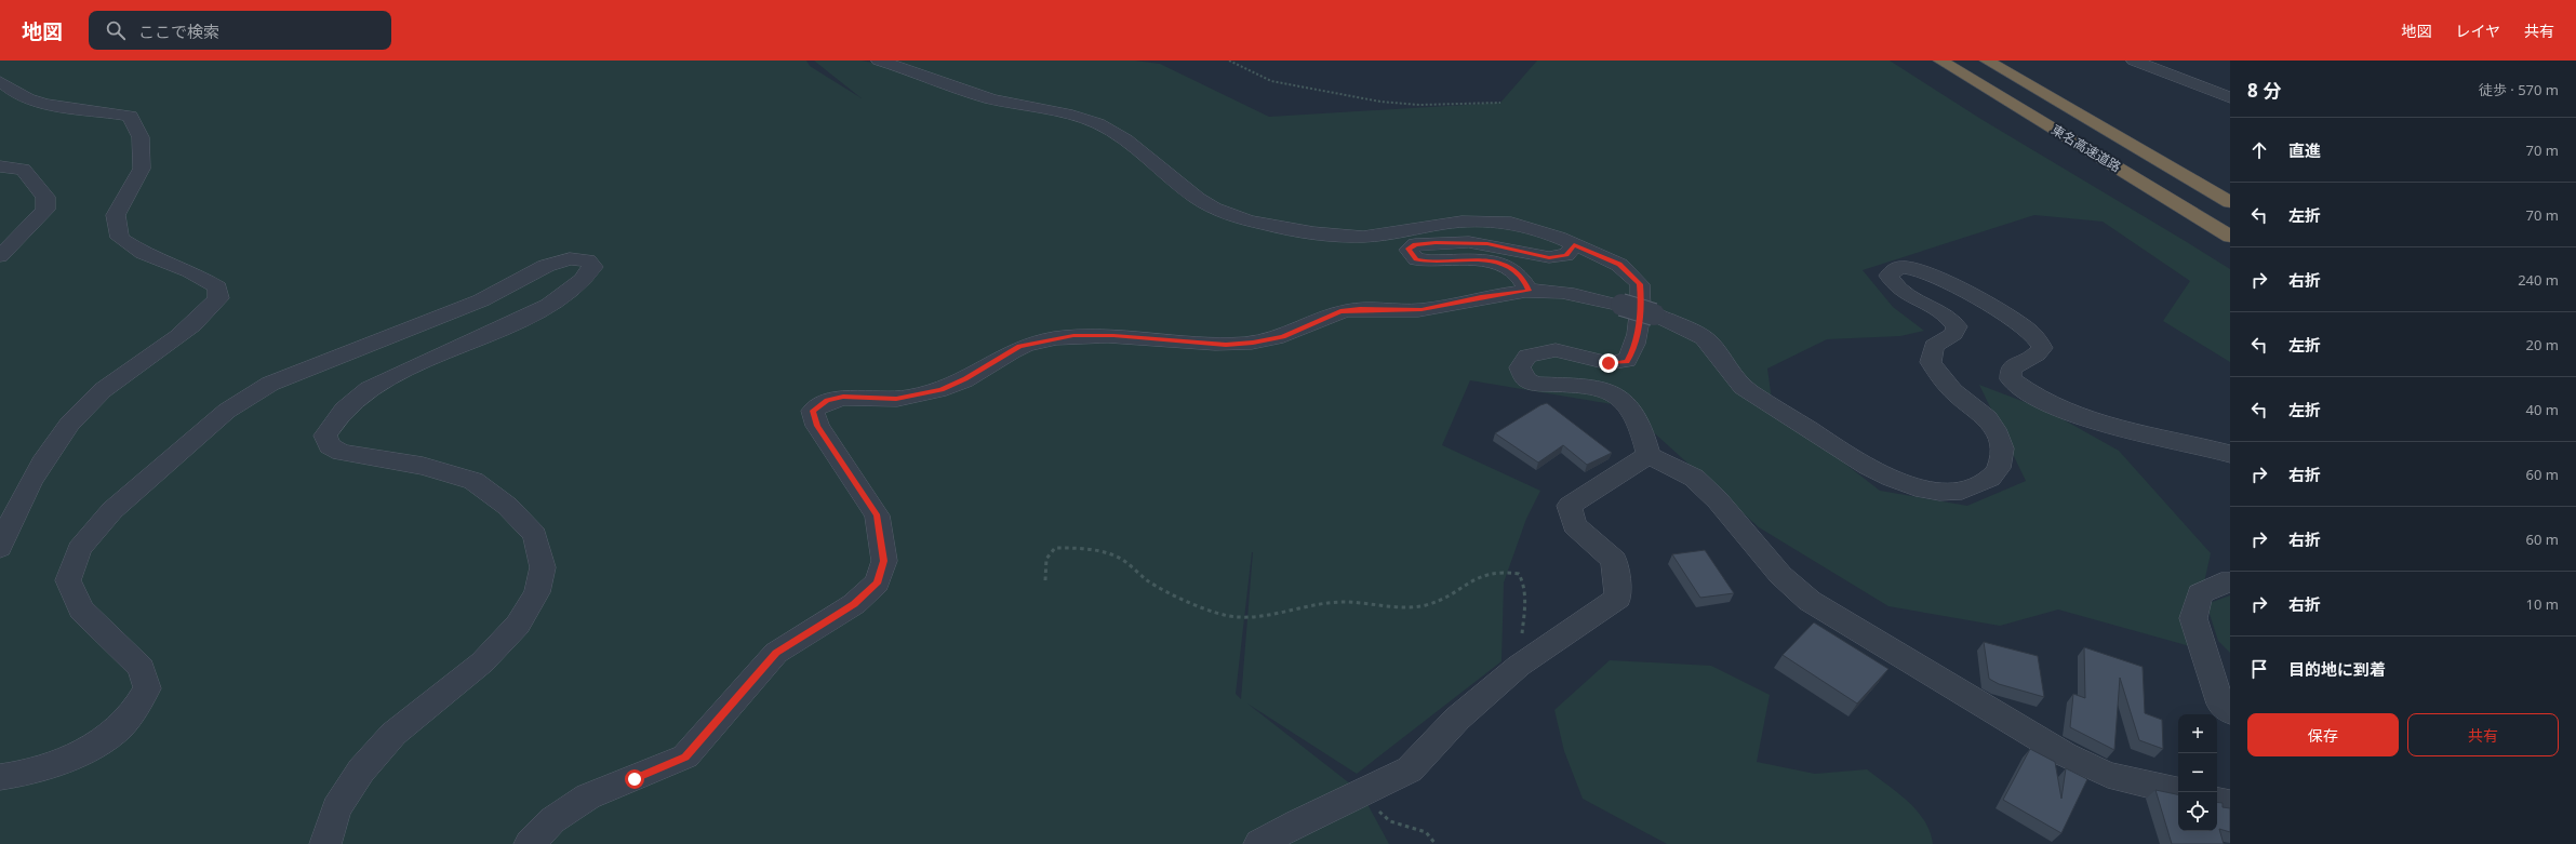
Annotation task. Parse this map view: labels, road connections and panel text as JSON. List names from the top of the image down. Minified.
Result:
{"streets":{"highway":["東名高速道路"]},"page":{"header":"地図","search":"ここで検索","nav":["地図","レイヤ","共有"],"heading":["8 分","徒歩 · 570 m"],"list":[["直進","70 m"],["左折","70 m"],["右折","240 m"],["左折","20 m"],["左折","40 m"],["右折","60 m"],["右折","60 m"],["右折","10 m"],"目的地に到着"],"buttons":["保存","共有"],"map_buttons":["+","−"]}}
